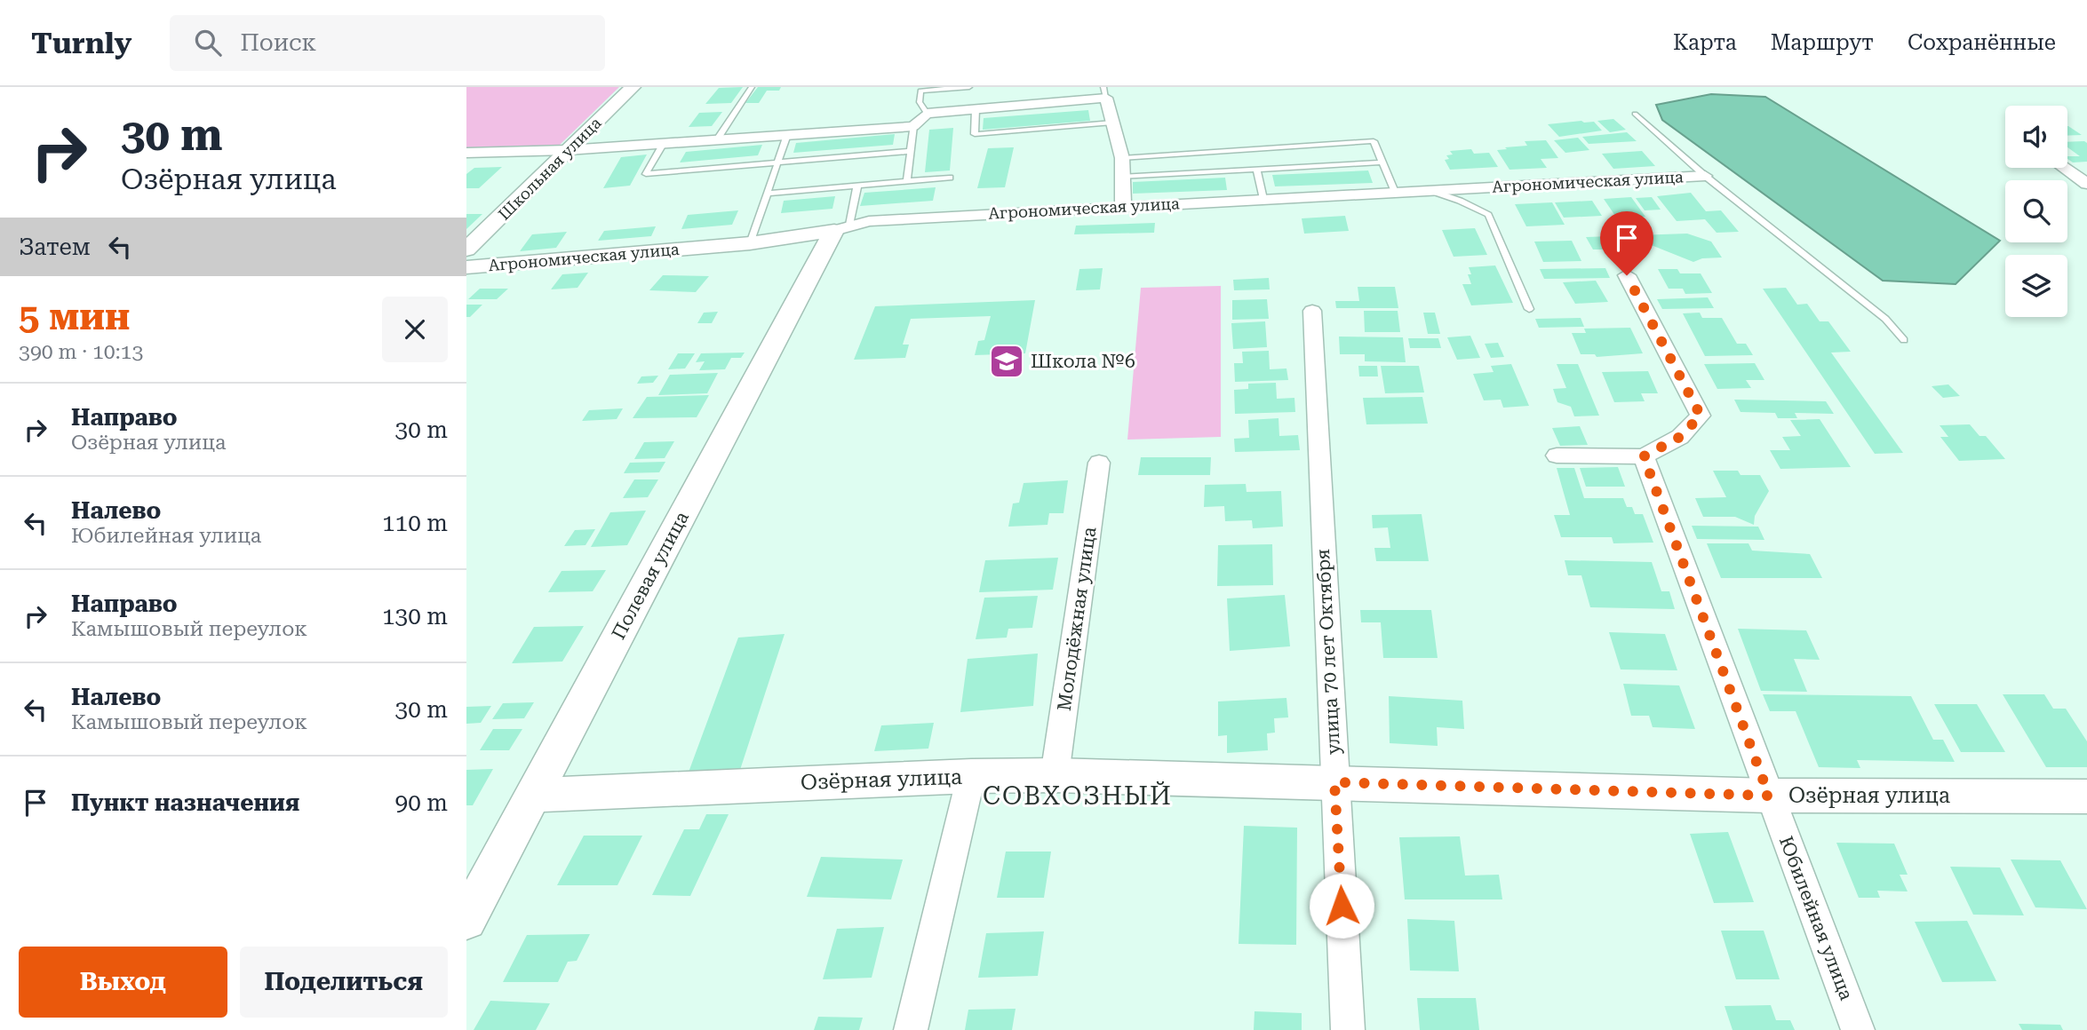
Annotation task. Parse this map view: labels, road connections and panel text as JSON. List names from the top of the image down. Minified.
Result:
{"streets":{"street":["Школьная улица","Агрономическая улица","Полевая улица","Молодёжная улица","улица 70 лет Октября","Озёрная улица","Юбилейная улица"]},"crossings":[["Агрономическая улица","Полевая улица"],["Полевая улица","Озёрная улица"],["Молодёжная улица","Озёрная улица"],["улица 70 лет Октября","Озёрная улица"],["Озёрная улица","Юбилейная улица"]],"districts":["СОВХОЗНЫЙ"],"places":{"school or university":["Школа №6"]},"page":{"header":"Turnly","search":"Поиск","nav":["Карта","Маршрут","Сохранённые"],"turn":["30 m","Озёрная улица"],"then":"Затем","heading":["5 мин","390 m · 10:13"],"list":[{"name":"Направо","note":"Озёрная улица","value":"30 m"},{"name":"Налево","note":"Юбилейная улица","value":"110 m"},{"name":"Направо","note":"Камышовый переулок","value":"130 m"},{"name":"Налево","note":"Камышовый переулок","value":"30 m"},{"name":"Пункт назначения","value":"90 m"}],"buttons":["Выход","Поделиться"]}}
